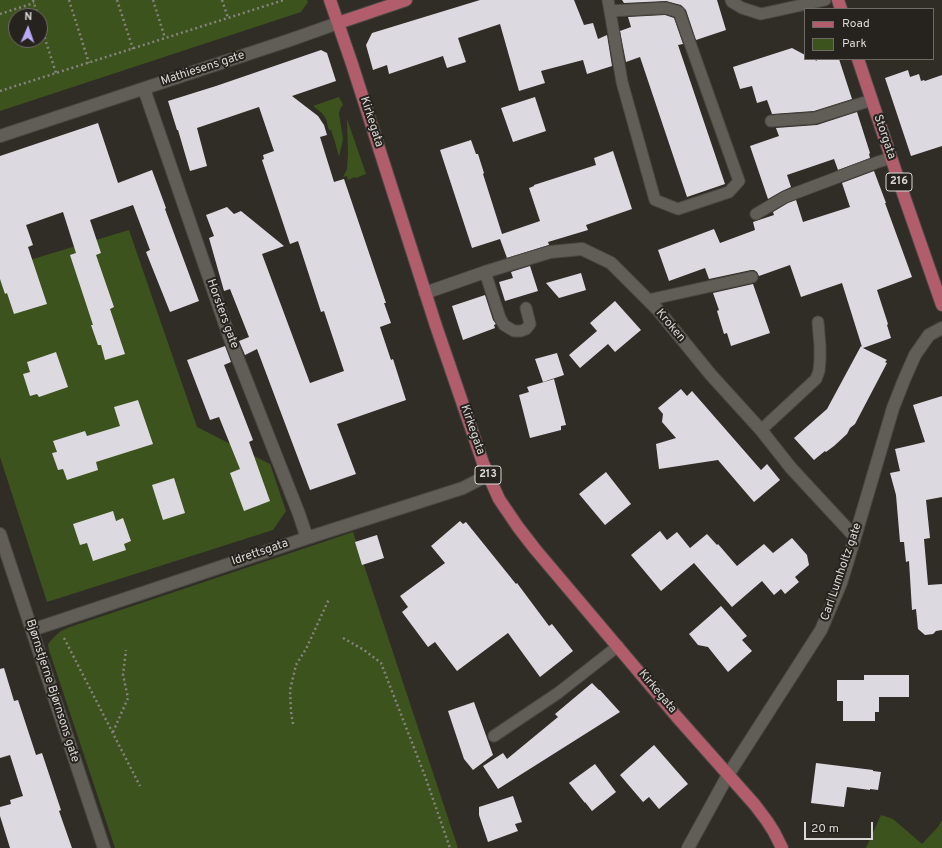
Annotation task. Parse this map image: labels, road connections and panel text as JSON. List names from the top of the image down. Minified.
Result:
{"streets":{"main road":["Mathiesens gate","Kirkegata","Storgata","216","213"],"street":["Horsters gate","Kroken","Idrettsgata","Carl Lumholtz gate","Bjørnstjerne Bjørnsons gate"]},"crossings":[["Mathiesens gate","Kirkegata"],["Mathiesens gate","Horsters gate"],["Kirkegata","Kroken"],["Kirkegata","Idrettsgata"],["Kirkegata","Carl Lumholtz gate"],["Horsters gate","Idrettsgata"],["Kroken","Carl Lumholtz gate"],["Idrettsgata","Bjørnstjerne Bjørnsons gate"]],"legend":["Road","Park"],"scale_bar":"20 m","north":"top"}
